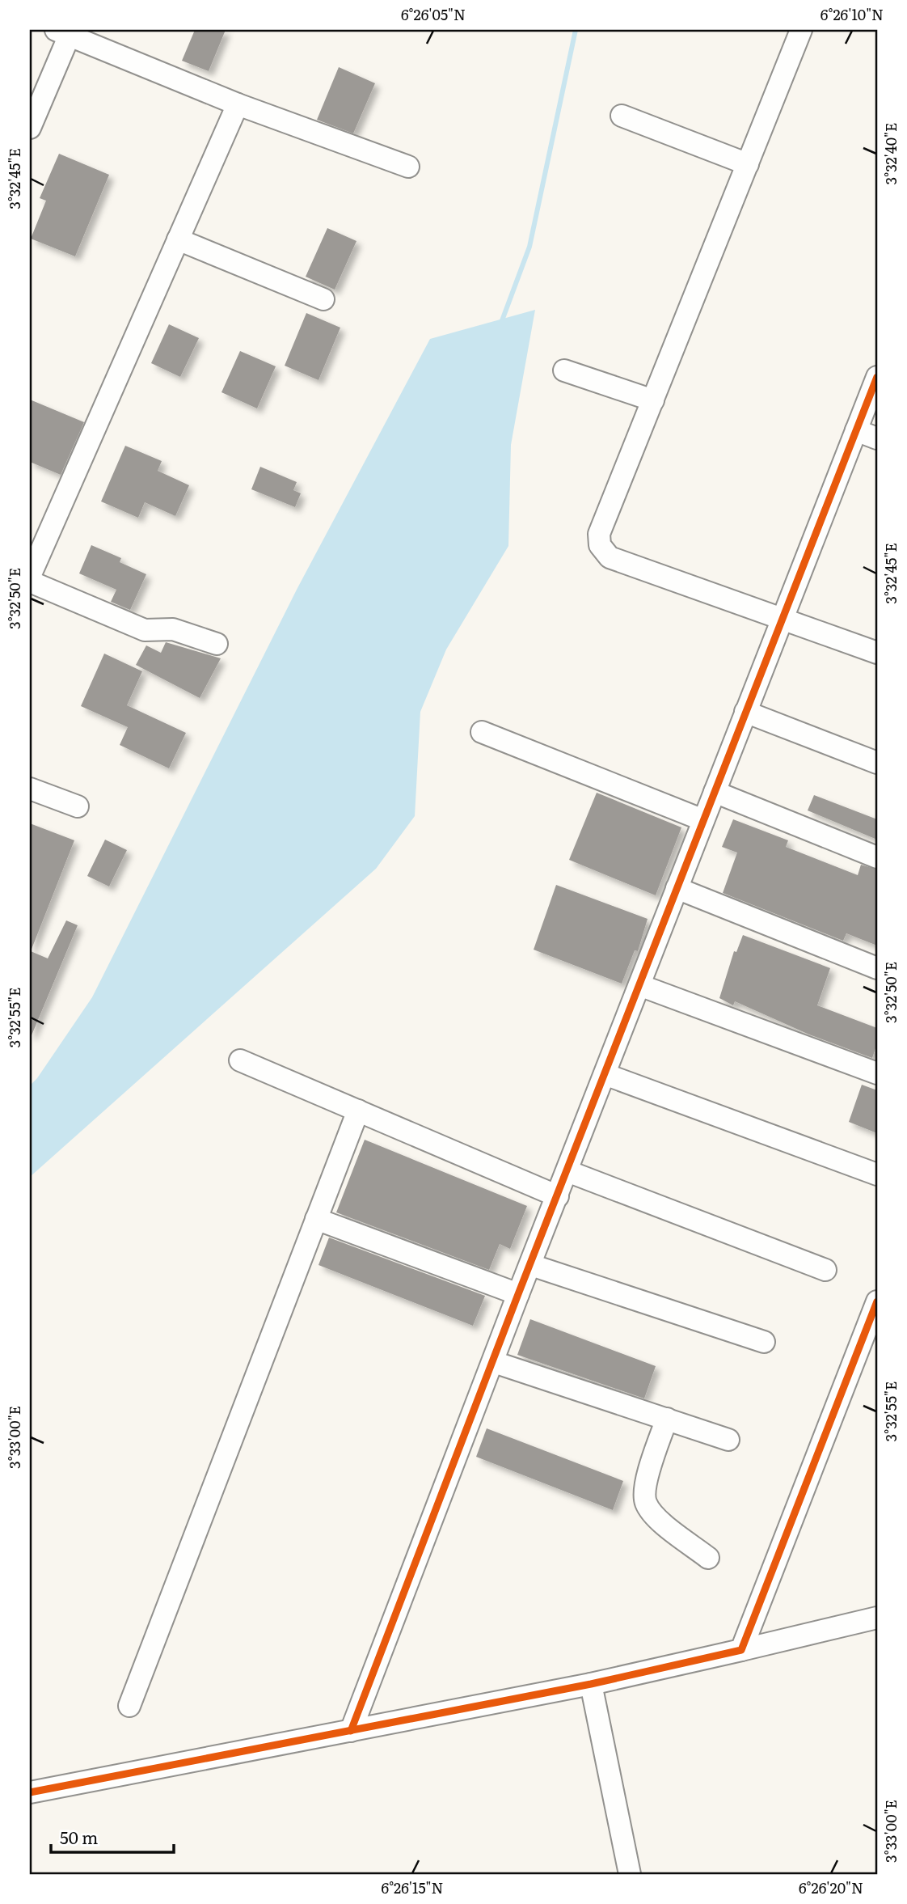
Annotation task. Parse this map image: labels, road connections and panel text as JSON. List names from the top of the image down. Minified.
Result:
{"scale_bar":"50 m","coordinates":["6°26'05\"N","6°26'10\"N","3°32'40\"E","3°32'45\"E","3°32'50\"E","3°32'55\"E","3°33'00\"E","6°26'15\"N","6°26'20\"N"]}
